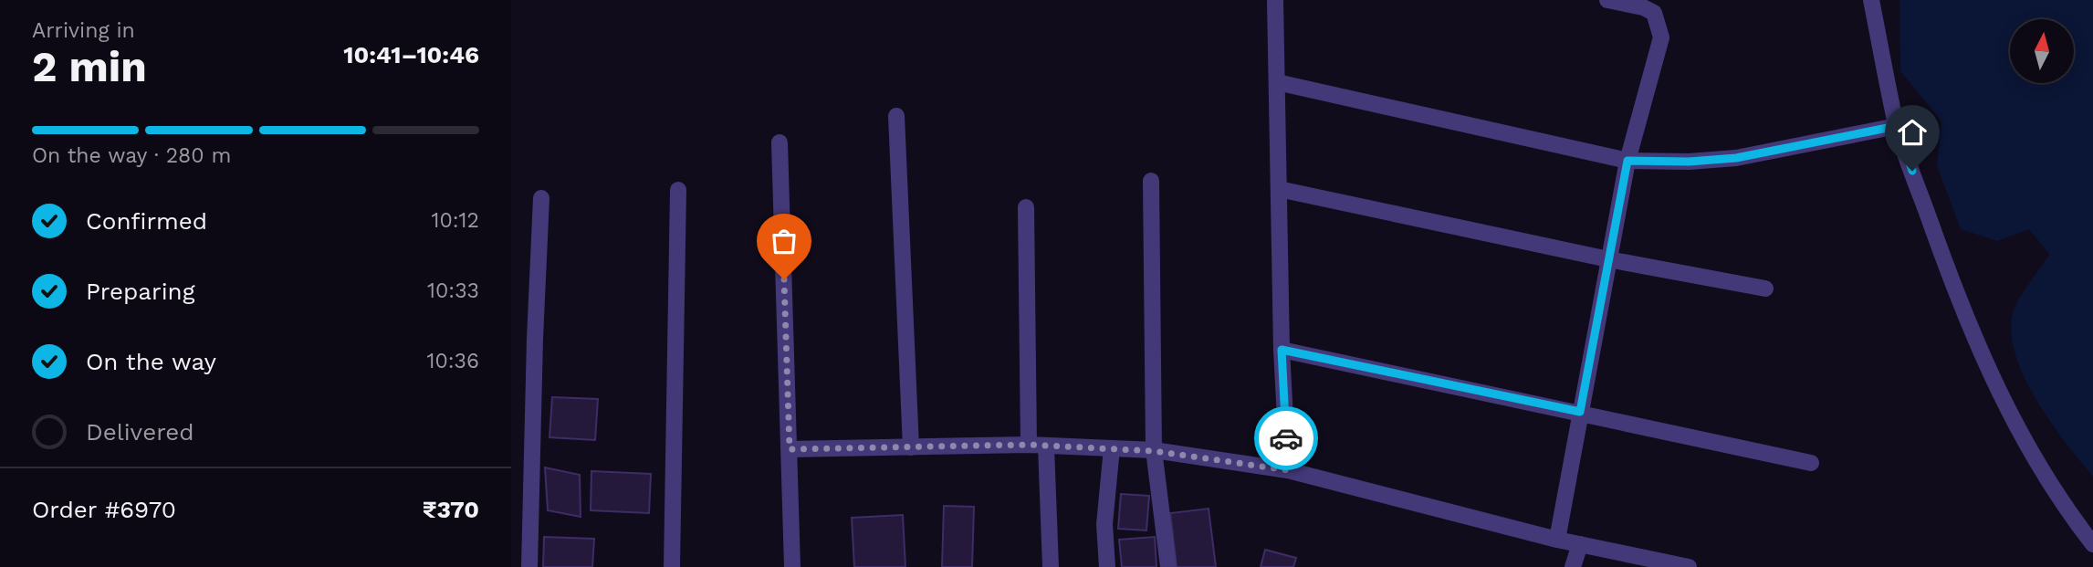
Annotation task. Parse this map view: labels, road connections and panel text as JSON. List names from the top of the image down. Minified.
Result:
{"north":"top","page":{"heading":["2 min","Arriving in","10:41–10:46"],"panel":["Order #6970","₹370"],"bar":"On the way · 280 m","list":[["Confirmed","10:12"],["Preparing","10:33"],["On the way","10:36"],"Delivered"]}}
